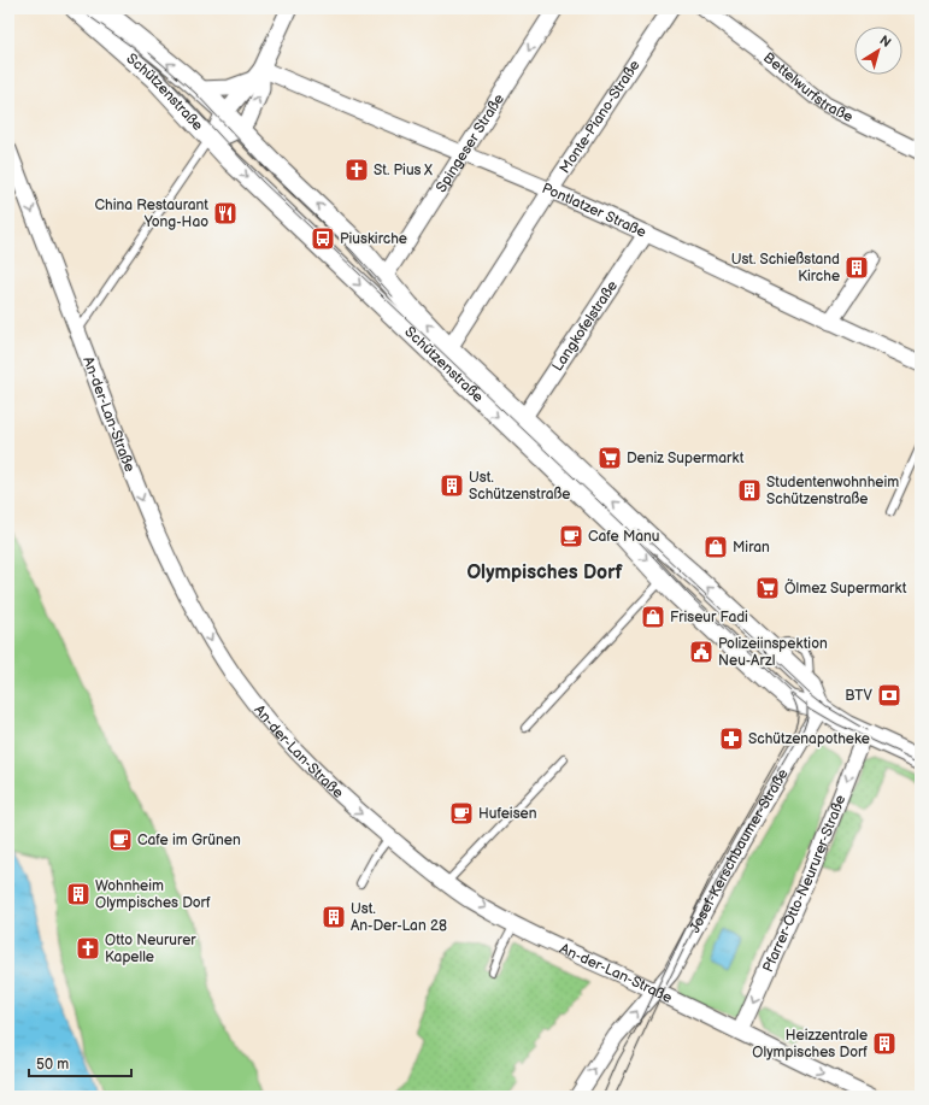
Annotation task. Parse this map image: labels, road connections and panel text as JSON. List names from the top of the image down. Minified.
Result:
{"streets":{"street":["Bettelwurfstraße","Schützenstraße","Monte-Piano-Straße","Spingeser Straße","Pontlatzer Straße","Langkofelstraße","An-der-Lan-Straße","Josef-Kerschbaumer-Straße","Pfarrer-Otto-Neururer-Straße"]},"crossings":[["Schützenstraße","Monte-Piano-Straße"],["Schützenstraße","Spingeser Straße"],["Schützenstraße","Langkofelstraße"],["Schützenstraße","Josef-Kerschbaumer-Straße"],["Schützenstraße","Pfarrer-Otto-Neururer-Straße"],["Monte-Piano-Straße","Pontlatzer Straße"],["Spingeser Straße","Pontlatzer Straße"],["Pontlatzer Straße","Langkofelstraße"],["An-der-Lan-Straße","Josef-Kerschbaumer-Straße"],["An-der-Lan-Straße","Pfarrer-Otto-Neururer-Straße"]],"one_way":["Spingeser Straße","An-der-Lan-Straße","Pfarrer-Otto-Neururer-Straße"],"districts":["Olympisches Dorf"],"places":{"church":["St. Pius X","Otto Neururer Kapelle"],"restaurant":["China Restaurant Yong-Hao"],"bus stop":["Piuskirche"],"building":["Ust. Schießstand Kirche","Ust. Schützenstraße","Studentenwohnheim Schützenstraße","Wohnheim Olympisches Dorf","Ust. An-Der-Lan 28","Heizzentrale Olympisches Dorf"],"supermarket":["Deniz Supermarkt","Ölmez Supermarkt"],"cafe":["Cafe Manu","Hufeisen","Cafe im Grünen"],"shop":["Miran","Friseur Fadi"],"public building":["Polizeiinspektion Neu-Arzl"],"bank":["BTV"],"pharmacy":["Schützenapotheke"]},"scale_bar":"50 m","north":"top right"}
